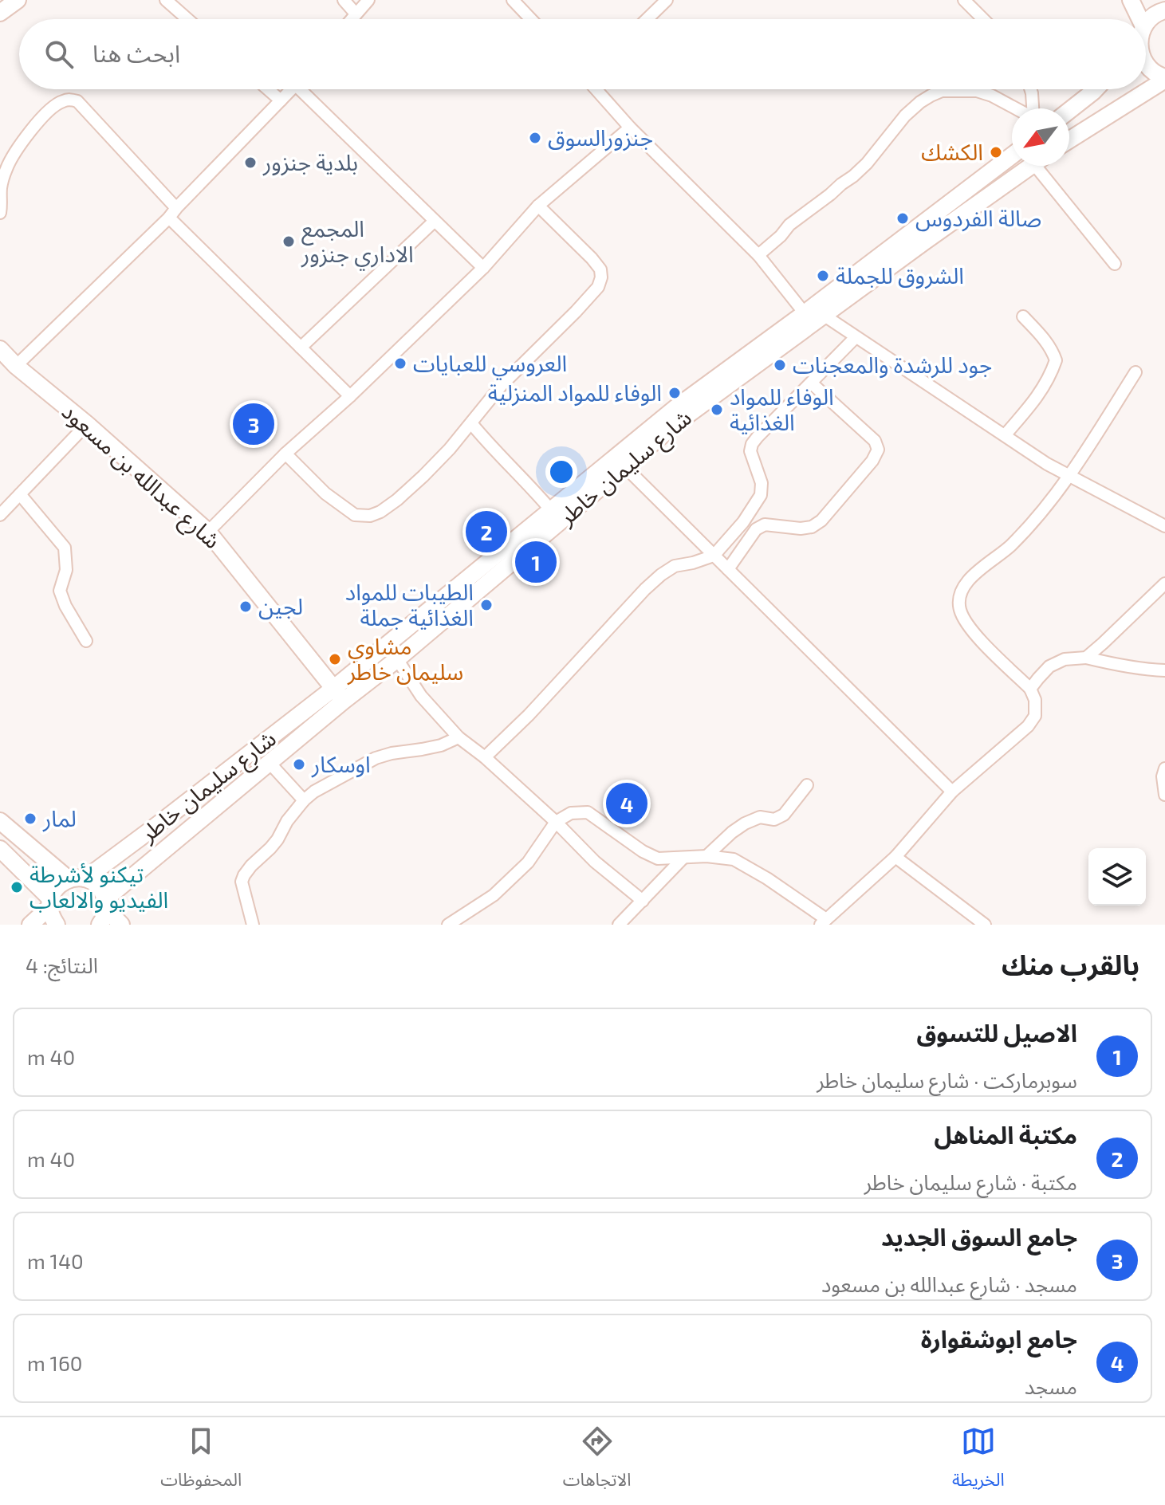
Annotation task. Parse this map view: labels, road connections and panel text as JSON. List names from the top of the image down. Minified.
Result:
{"streets":{"main road":["شارع سليمان خاطر","شارع عبدالله بن مسعود"]},"crossings":[["شارع سليمان خاطر","شارع عبدالله بن مسعود"]],"places":["جنزورالسوق","الكشك","بلدية جنزور","صالة الفردوس","المجمع الاداري جنزور","الشروق للجملة","العروسي للعبايات","جود للرشدة والمعجنات","الوفاء للمواد المنزلية","الوفاء للمواد الغذائية","الطيبات للمواد الغذائية جملة","لجين","مشاوي سليمان خاطر","اوسكار","لمار","تيكنو لأشرطة الفيديو والالعاب"],"north":"bottom left","page":{"search":"ابحث هنا","pins":["3","2","1","4"],"heading":["بالقرب منك","النتائج: 4"],"list":[{"mark":"1","name":"الاصيل للتسوق","note":"سوبرماركت · شارع سليمان خاطر","value":"40 m"},{"mark":"2","name":"مكتبة المناهل","note":"مكتبة · شارع سليمان خاطر","value":"40 m"},{"mark":"3","name":"جامع السوق الجديد","note":"مسجد · شارع عبدالله بن مسعود","value":"140 m"},{"mark":"4","name":"جامع ابوشقوارة","note":"مسجد","value":"160 m"}],"nav":["الخريطة","الاتجاهات","المحفوظات"]}}
